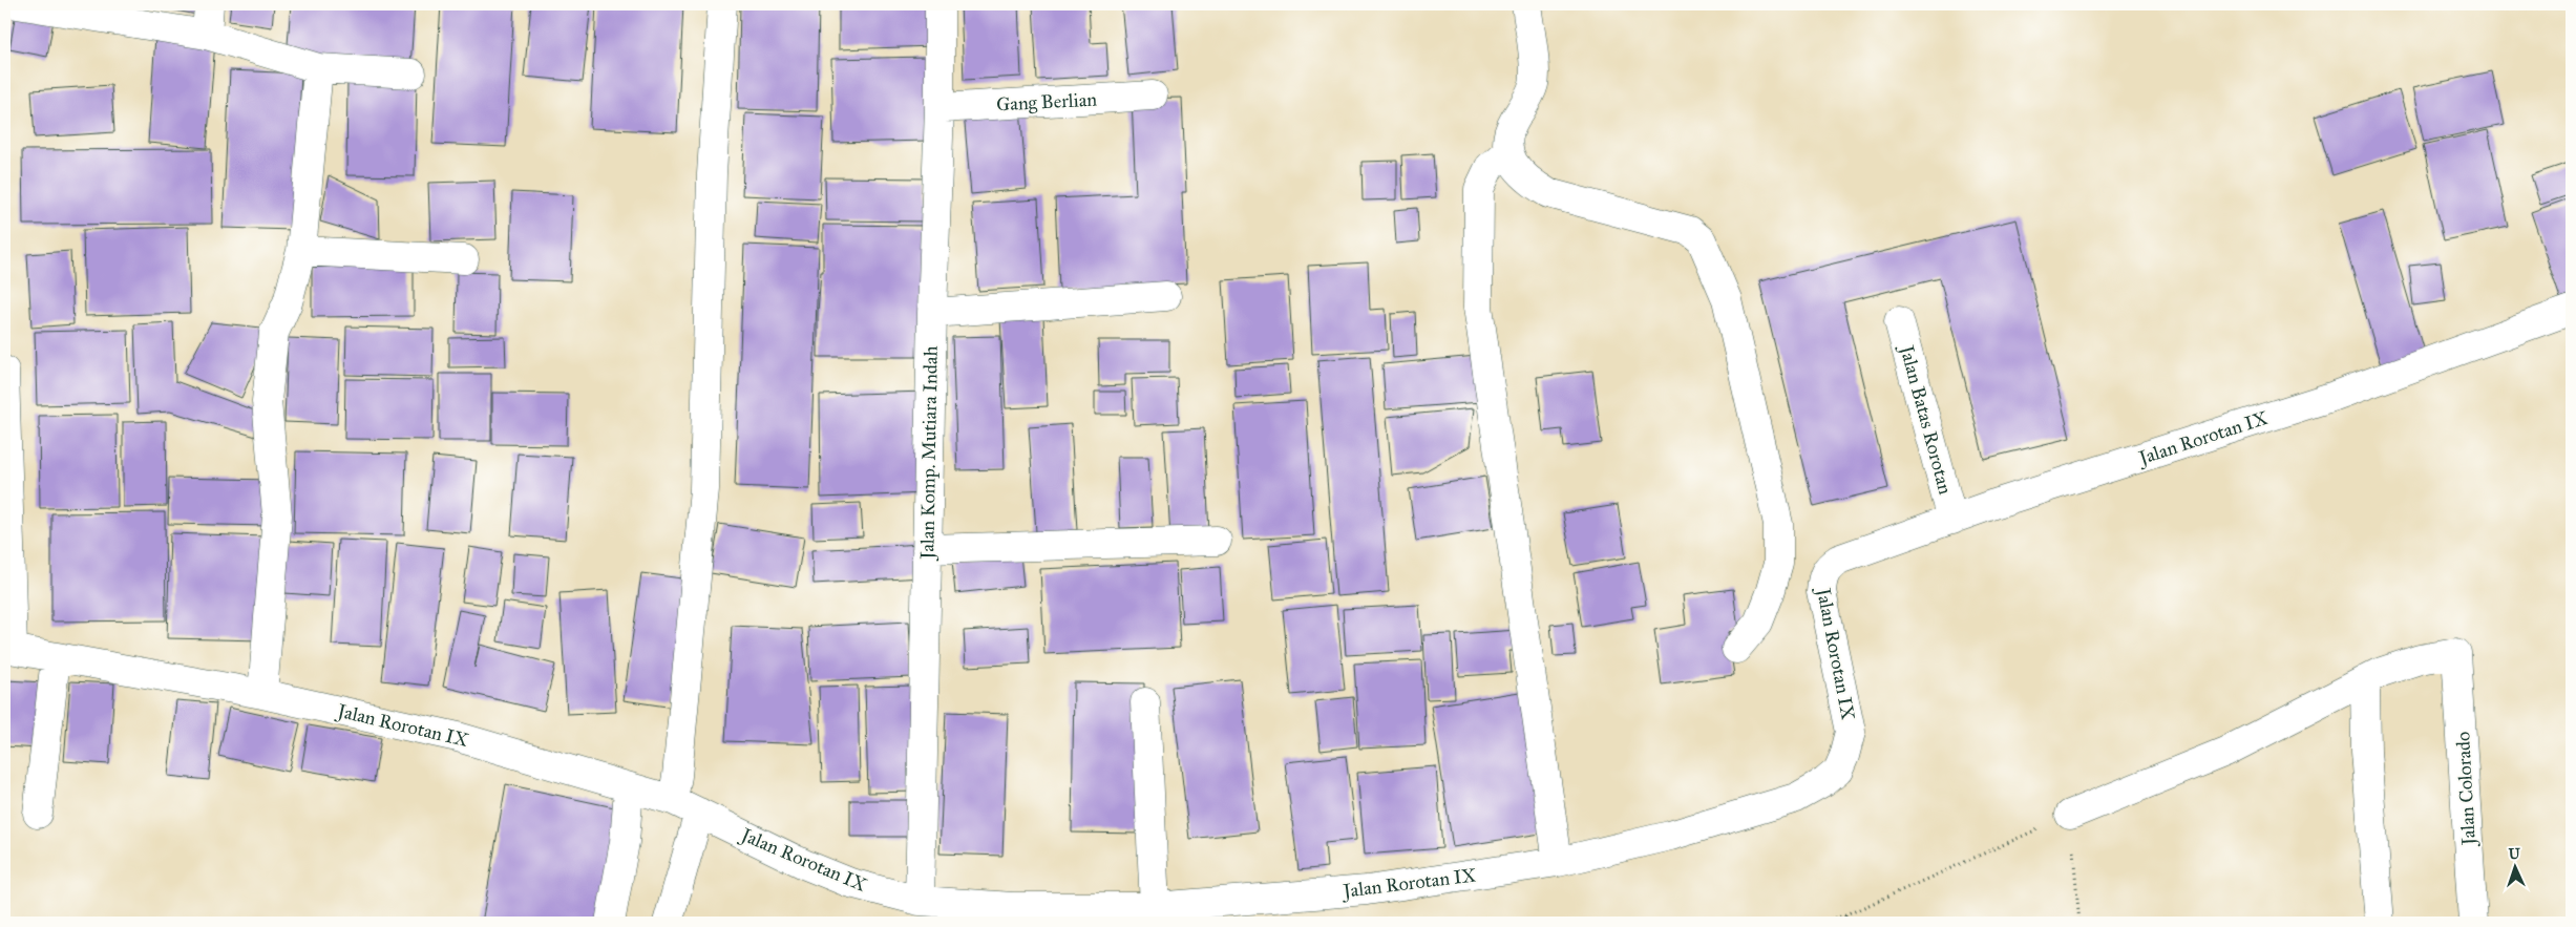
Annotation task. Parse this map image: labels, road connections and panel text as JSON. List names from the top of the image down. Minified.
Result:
{"streets":{"street":["Gang Berlian","Jalan Batas Rorotan","Jalan Rorotan IX","Jalan Komp. Mutiara Indah","Jalan Colorado"]},"crossings":[["Gang Berlian","Jalan Komp. Mutiara Indah"],["Jalan Batas Rorotan","Jalan Rorotan IX"],["Jalan Rorotan IX","Jalan Komp. Mutiara Indah"]],"north":"top"}
